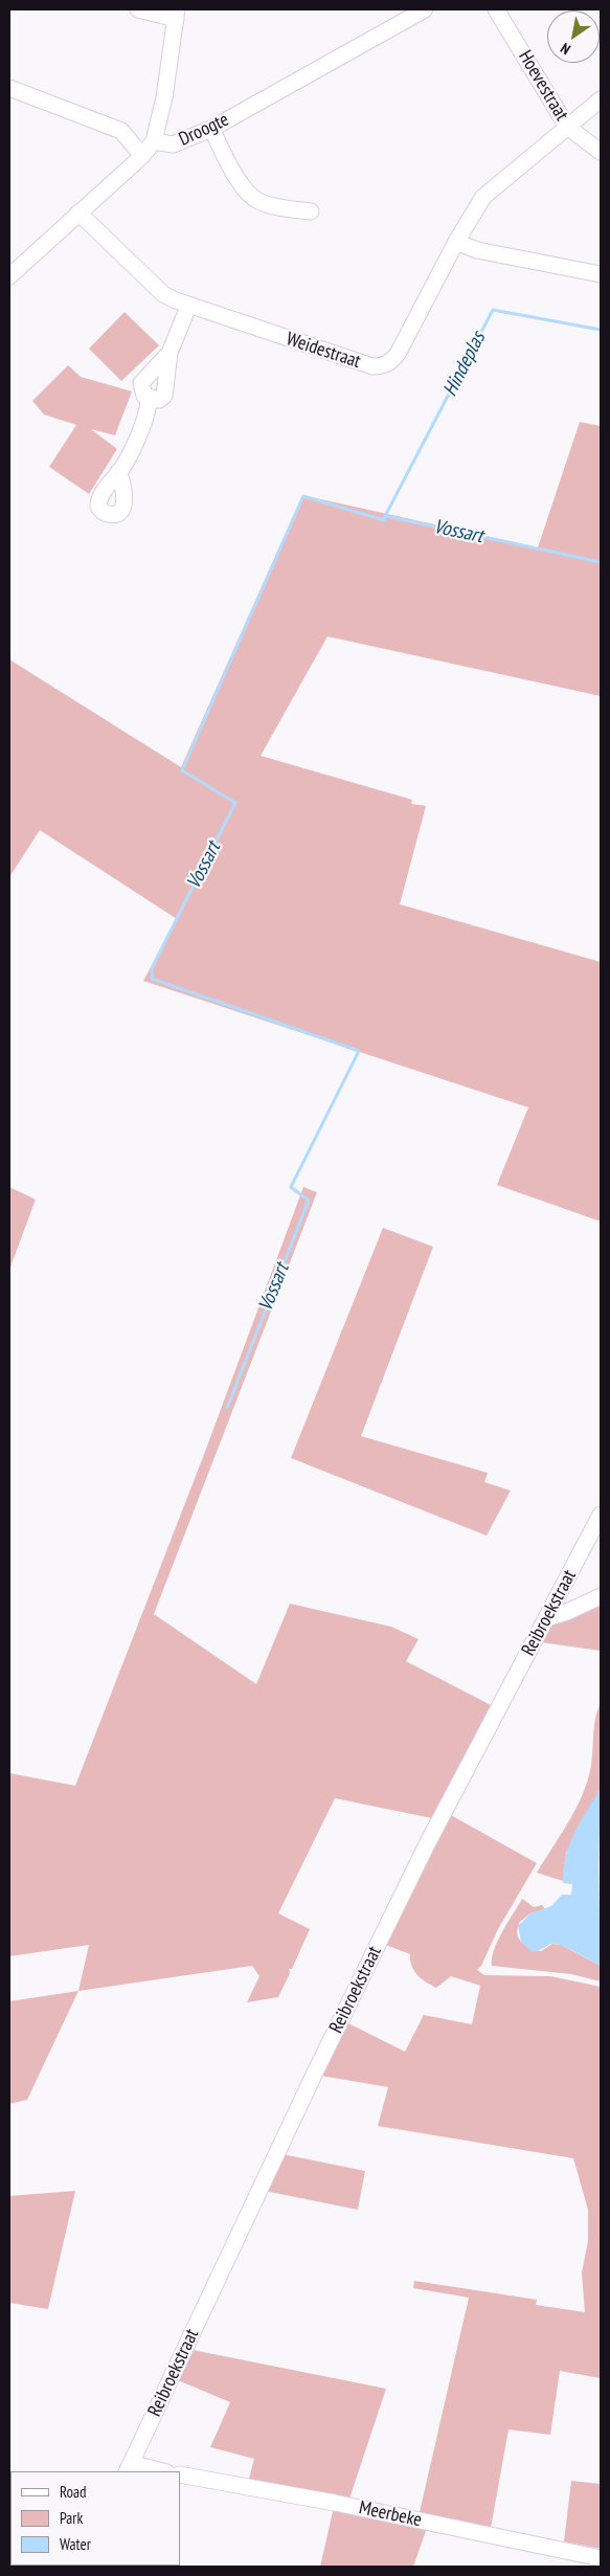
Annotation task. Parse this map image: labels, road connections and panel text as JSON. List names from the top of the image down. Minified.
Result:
{"streets":{"street":["Hoevestraat","Droogte","Weidestraat","Reibroekstraat","Meerbeke"]},"crossings":[["Hoevestraat","Weidestraat"],["Droogte","Weidestraat"]],"water":["Hindeplas","Vossart"],"legend":["Road","Park","Water"],"north":"bottom left"}
